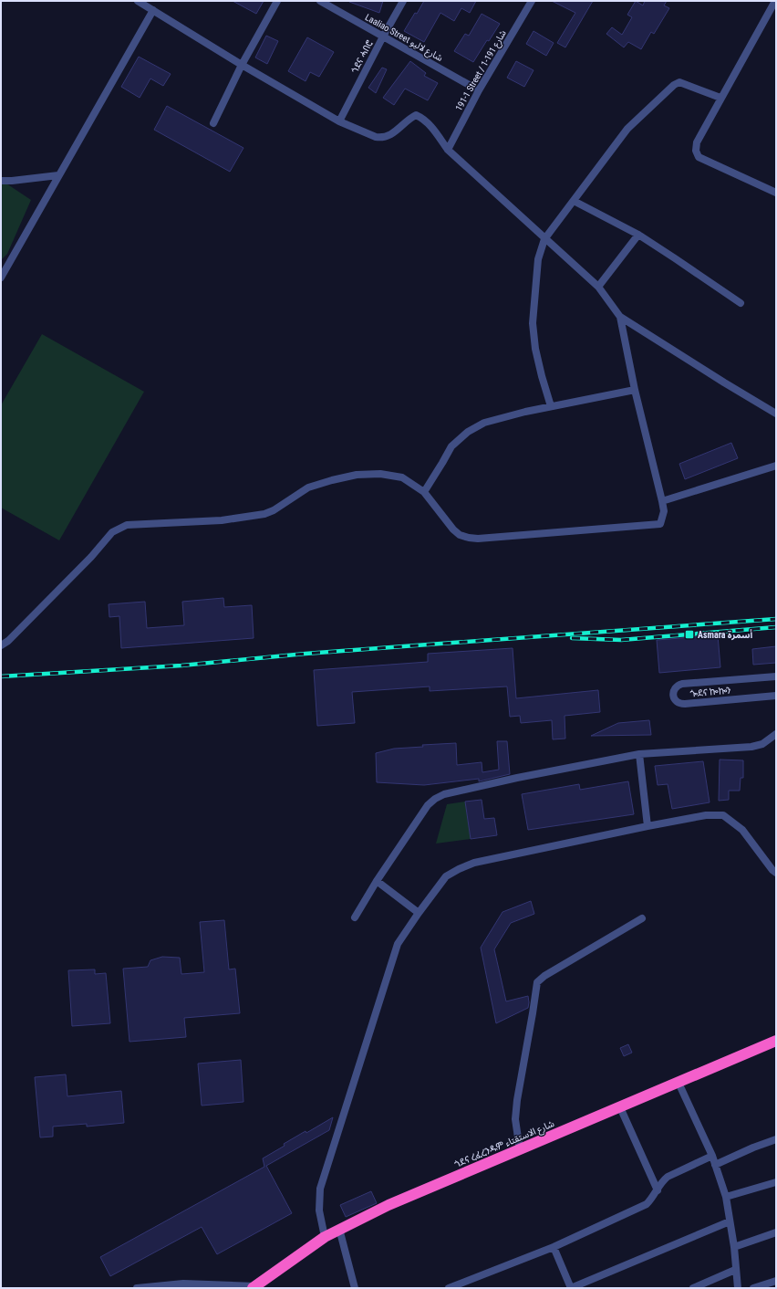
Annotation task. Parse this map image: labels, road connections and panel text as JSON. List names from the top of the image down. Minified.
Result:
{"streets":{"highway":["ጎደና ረፈረንዱም شارع الاستقتاء"],"street":["Laaliao Street شارع لاليو","ጎደና ሓበሮ","191-1 Street / شارع 191-1","ጐደና ኰኰን"]},"crossings":[["Laaliao Street شارع لاليو","ጎደና ሓበሮ"],["Laaliao Street شارع لاليو","191-1 Street / شارع 191-1"]],"places":{"transit":["Asmara أسمرة"]}}
